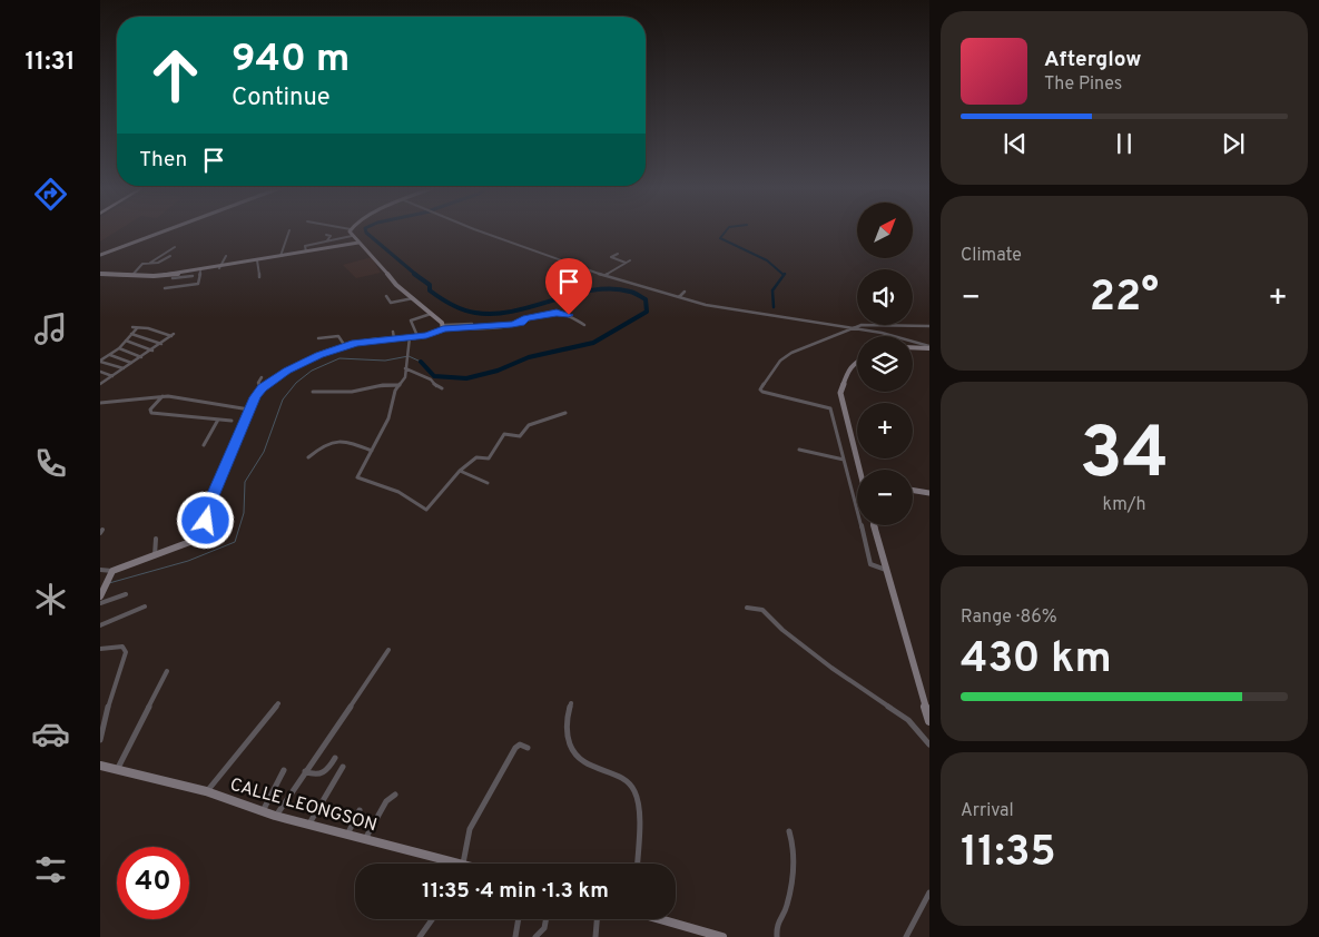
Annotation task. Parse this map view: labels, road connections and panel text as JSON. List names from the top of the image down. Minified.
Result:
{"streets":{"street":["CALLE LEONGSON"]},"north":"top right","page":{"tabs":"11:31","turn":["940 m","Continue"],"song":["Afterglow","The Pines"],"then":"Then","tile":["Climate",["34","km/h"],["Range · 86%","430 km"],["Arrival","11:35"]],"map_buttons":["+","−"],"heat":["−","22°","+"],"limit":"40","trip":"11:35 · 4 min · 1.3 km"}}
